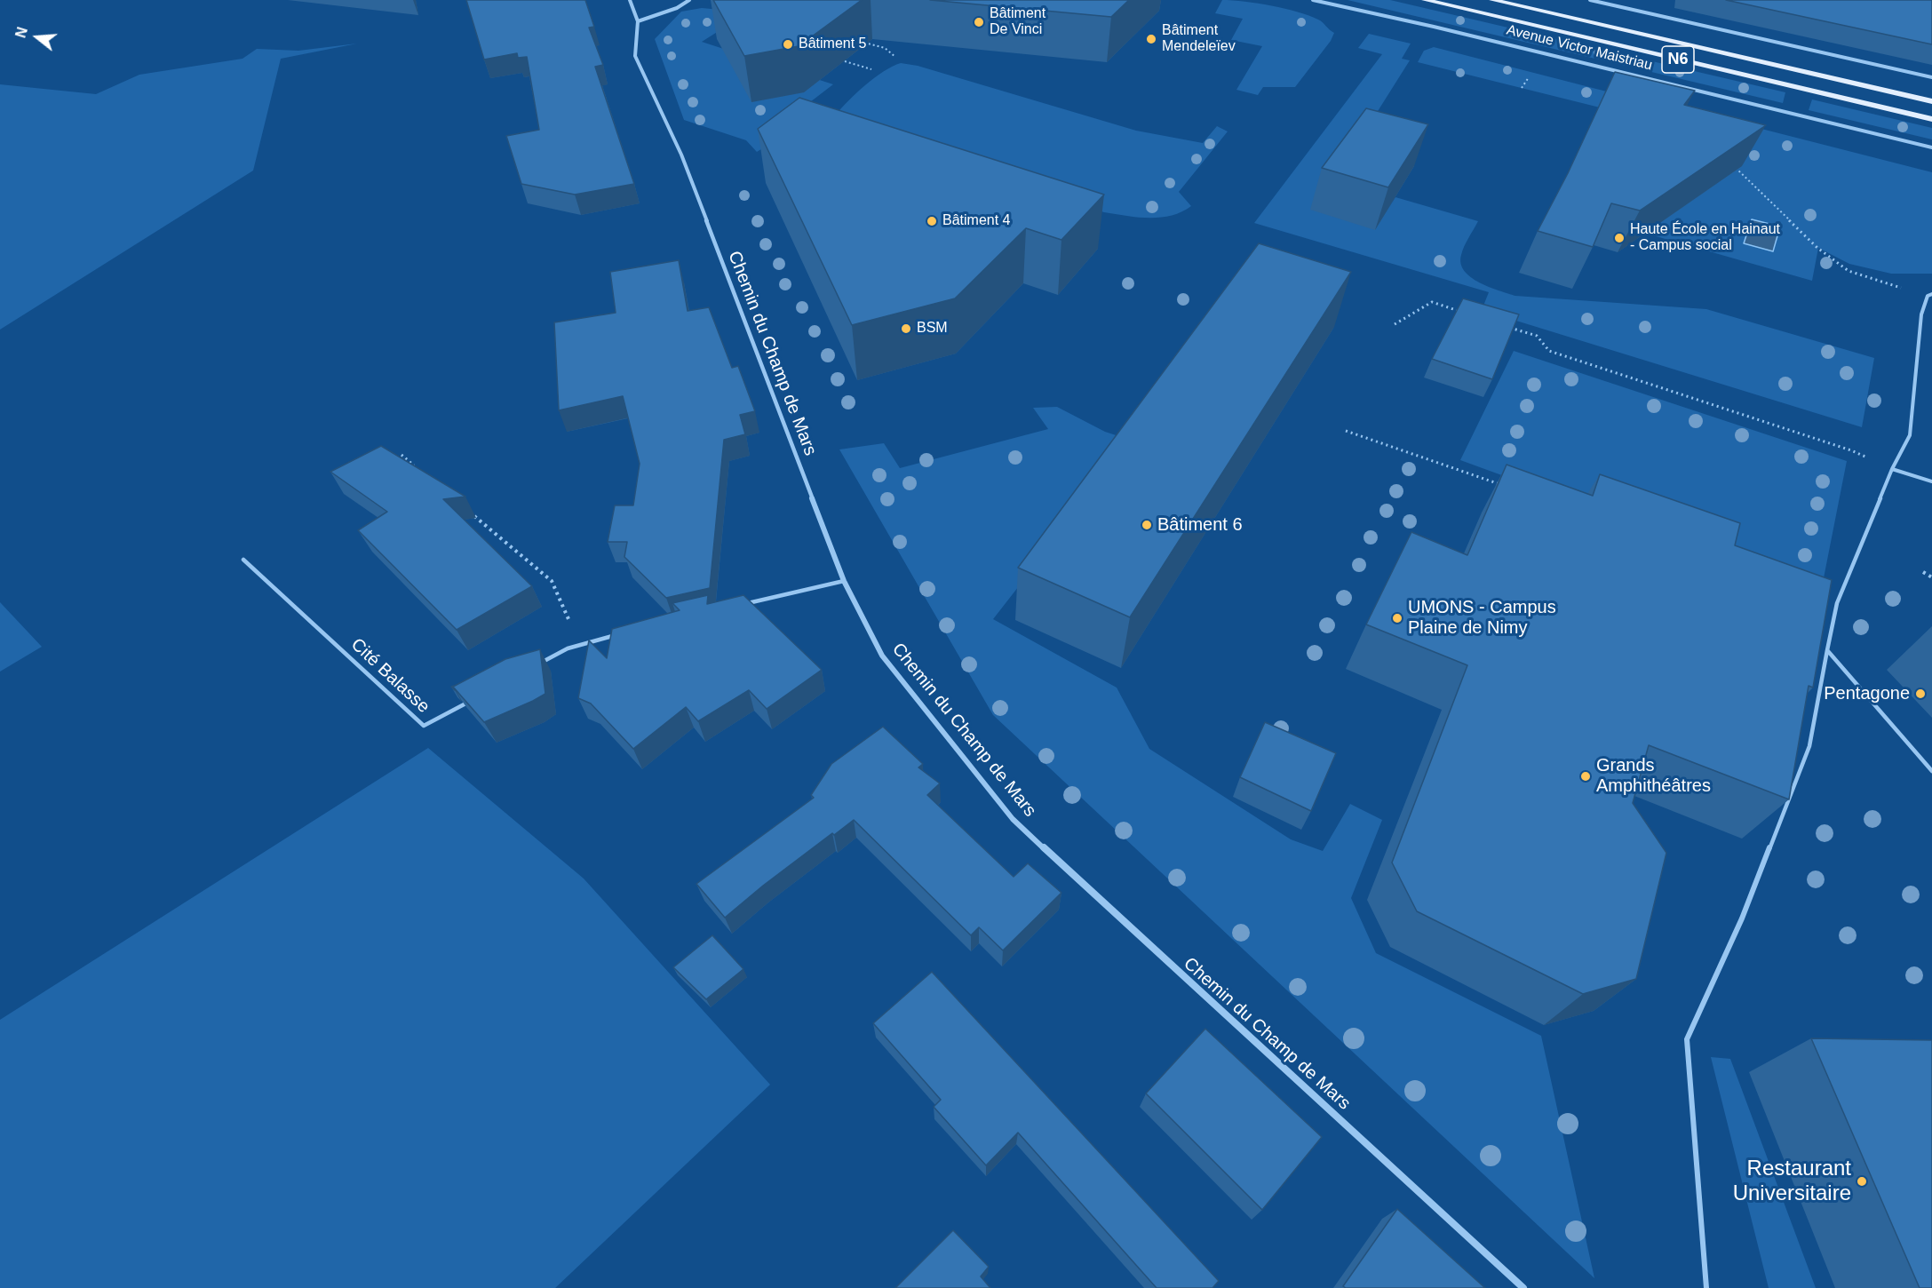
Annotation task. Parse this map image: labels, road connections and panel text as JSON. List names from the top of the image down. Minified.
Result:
{"streets":{"main road":["Avenue Victor Maistriau","N6"],"street":["Chemin du Champ de Mars"],"lane":["Cité Balasse"]},"places":["Bâtiment De Vinci","Bâtiment Mendeleïev","Bâtiment 5","Bâtiment 4","Haute École en Hainaut - Campus social","BSM","Bâtiment 6","UMONS - Campus Plaine de Nimy","Pentagone","Grands Amphithéâtres","Restaurant Universitaire"],"north":"left"}
